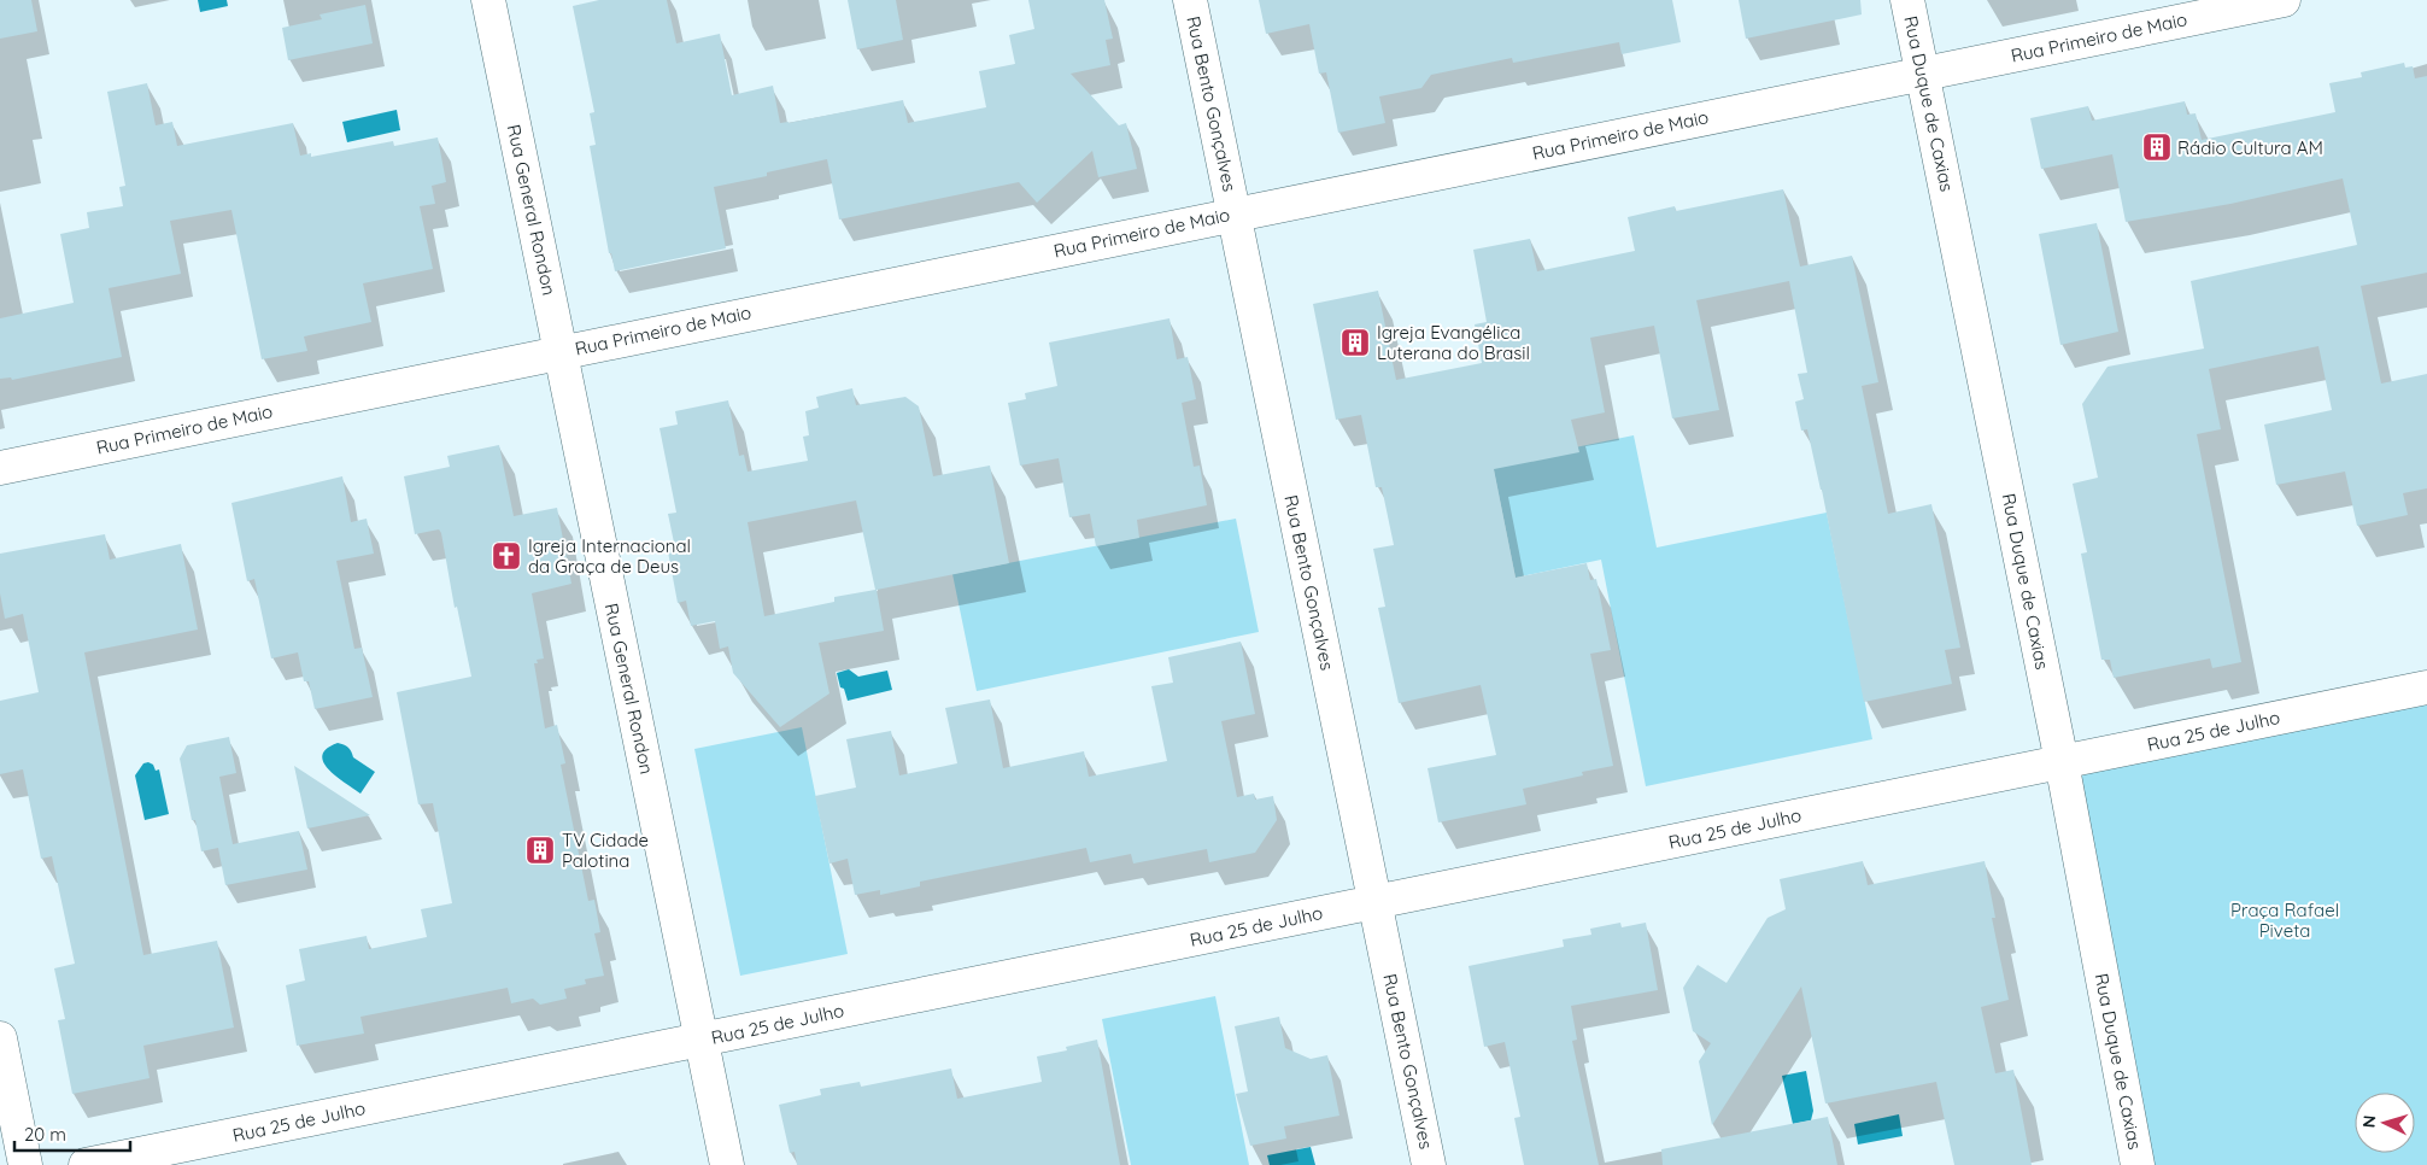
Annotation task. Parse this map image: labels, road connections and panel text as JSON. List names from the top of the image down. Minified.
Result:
{"streets":{"street":["Rua Primeiro de Maio","Rua Bento Gonçalves","Rua Duque de Caxias","Rua General Rondon","Rua 25 de Julho"]},"crossings":[["Rua Primeiro de Maio","Rua Bento Gonçalves"],["Rua Primeiro de Maio","Rua Duque de Caxias"],["Rua Primeiro de Maio","Rua General Rondon"],["Rua Bento Gonçalves","Rua 25 de Julho"],["Rua Duque de Caxias","Rua 25 de Julho"],["Rua General Rondon","Rua 25 de Julho"]],"parks":["Praça Rafael Piveta"],"places":{"building":["Rádio Cultura AM","Igreja Evangélica Luterana do Brasil","TV Cidade Palotina"],"church":["Igreja Internacional da Graça de Deus"]},"scale_bar":"20 m","north":"left"}
